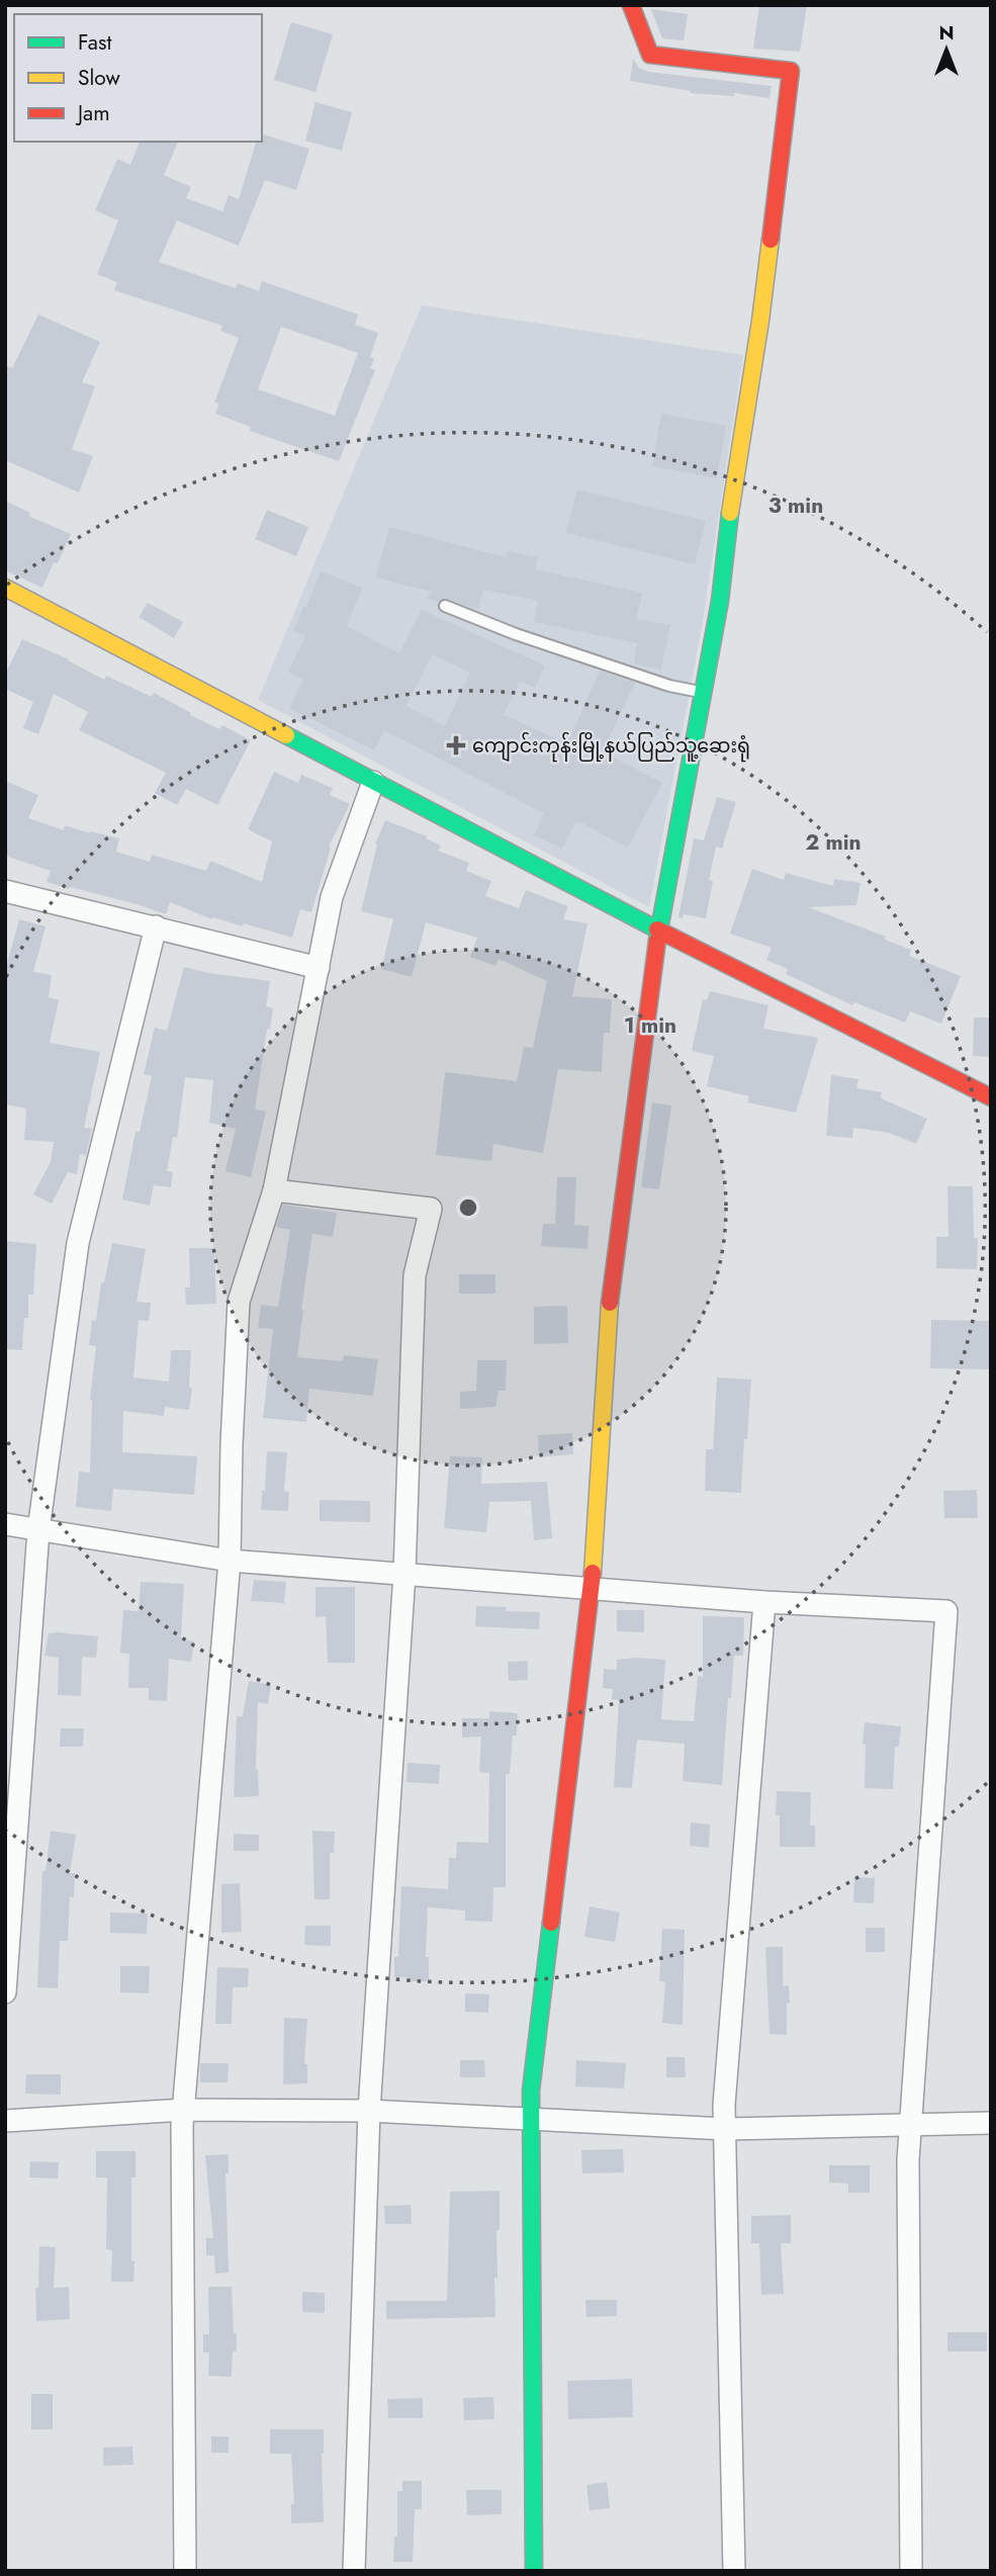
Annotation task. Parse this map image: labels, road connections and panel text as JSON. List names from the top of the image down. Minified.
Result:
{"places":{"health":["ကျောင်းကုန်းမြို့နယ်ပြည်သူ့ဆေးရုံ"]},"legend":["Fast","Slow","Jam"],"north":"top","rings":["3 min","2 min","1 min"]}
